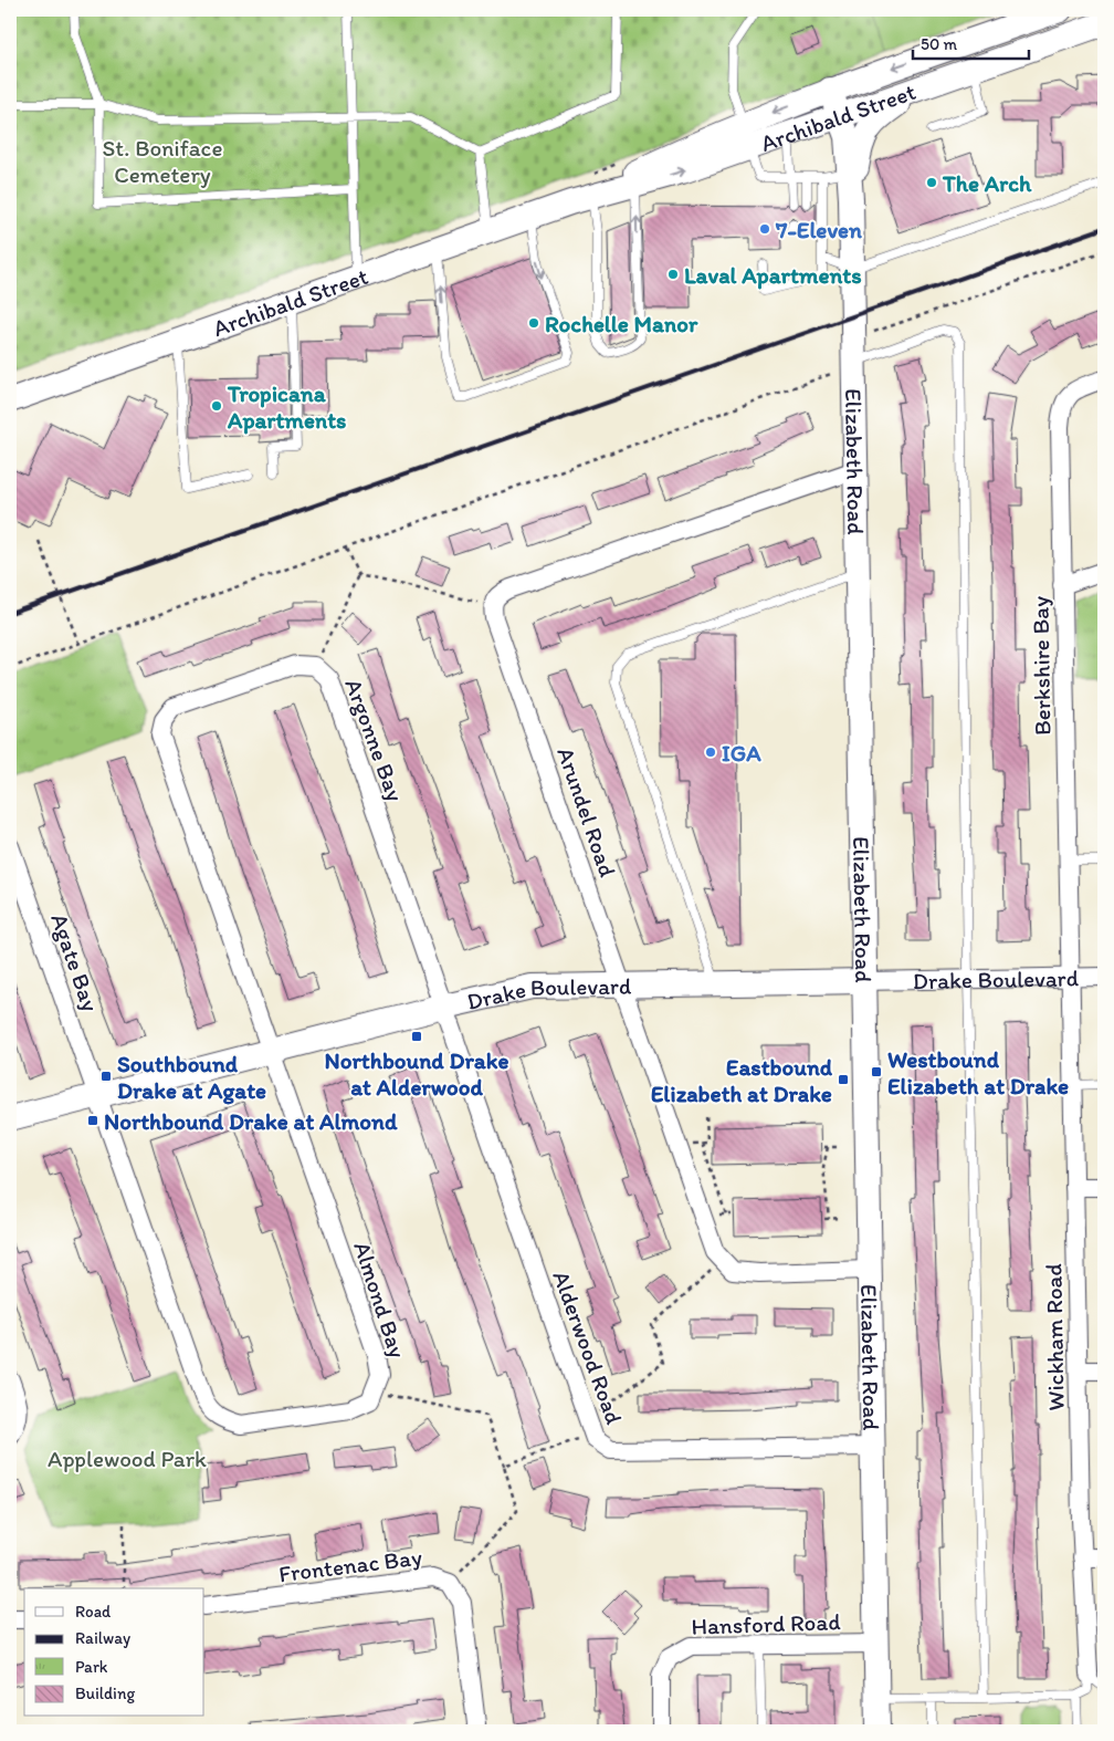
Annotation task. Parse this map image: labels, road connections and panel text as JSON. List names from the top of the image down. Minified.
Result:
{"streets":{"street":["Archibald Street","Elizabeth Road","Berkshire Bay","Argonne Bay","Arundel Road","Agate Bay","Drake Boulevard","Almond Bay","Wickham Road","Alderwood Road","Frontenac Bay","Hansford Road"]},"crossings":[["Archibald Street","Elizabeth Road"],["Elizabeth Road","Drake Boulevard"],["Elizabeth Road","Alderwood Road"],["Elizabeth Road","Hansford Road"],["Berkshire Bay","Drake Boulevard"],["Berkshire Bay","Wickham Road"],["Argonne Bay","Drake Boulevard"],["Argonne Bay","Almond Bay"],["Argonne Bay","Alderwood Road"],["Arundel Road","Drake Boulevard"],["Agate Bay","Drake Boulevard"],["Agate Bay","Almond Bay"],["Drake Boulevard","Almond Bay"],["Drake Boulevard","Wickham Road"],["Drake Boulevard","Alderwood Road"]],"parks":["St. Boniface Cemetery","Applewood Park"],"places":{"other":["The Arch","7-Eleven","Laval Apartments","Rochelle Manor","Tropicana Apartments","IGA"],"transit":["Northbound Drake at Alderwood","Westbound Elizabeth at Drake","Southbound Drake at Agate","Eastbound Elizabeth at Drake","Northbound Drake at Almond"]},"legend":["Road","Railway","Park","Building"],"scale_bar":"50 m"}
